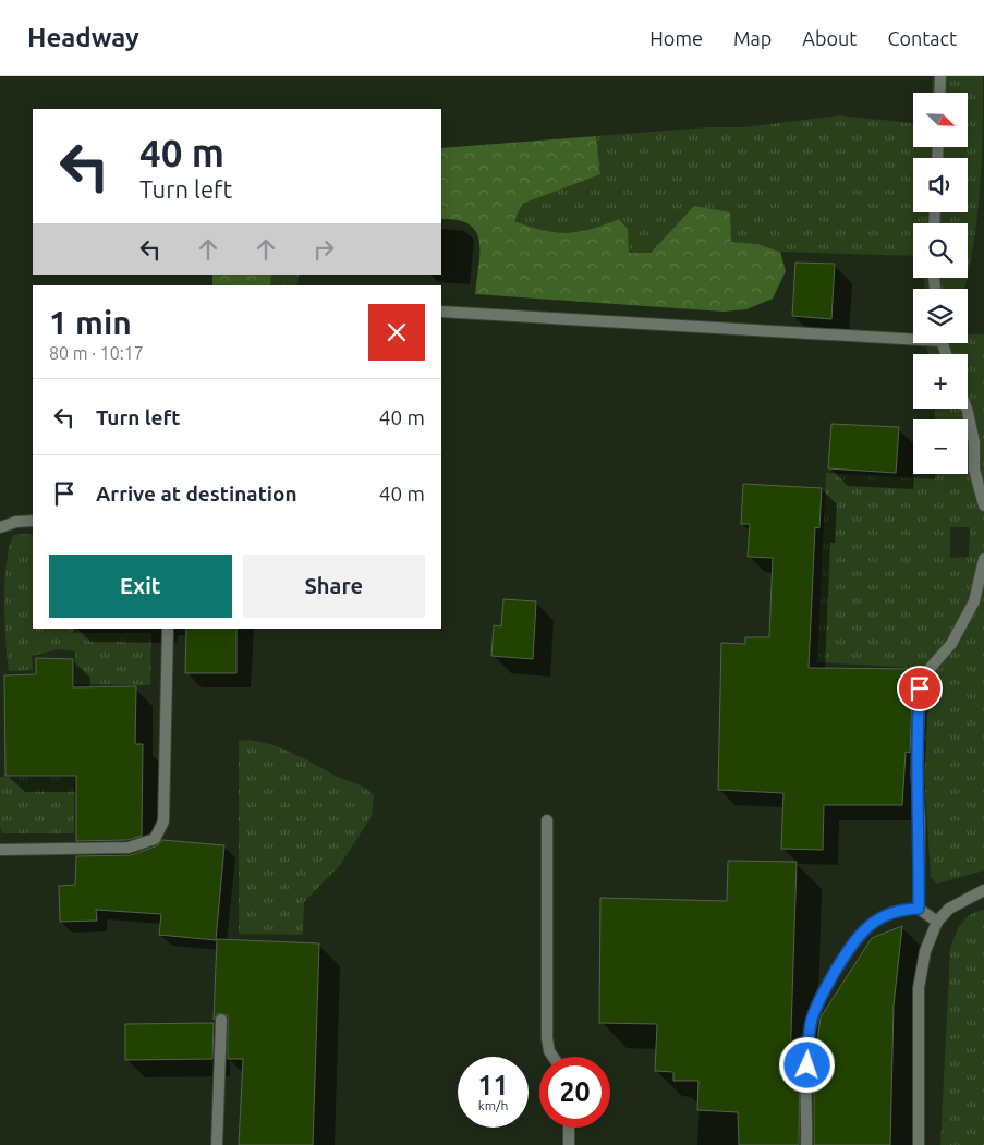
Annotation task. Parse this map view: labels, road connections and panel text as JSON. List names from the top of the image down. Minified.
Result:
{"north":"bottom right","page":{"header":"Headway","nav":["Home","Map","About","Contact"],"map_buttons":["+","−"],"turn":["40 m","Turn left"],"heading":["1 min","80 m · 10:17"],"list":[{"name":"Turn left","value":"40 m"},{"name":"Arrive at destination","value":"40 m"}],"buttons":["Exit","Share"],"speed":"11 km/h","limit":"20"}}
